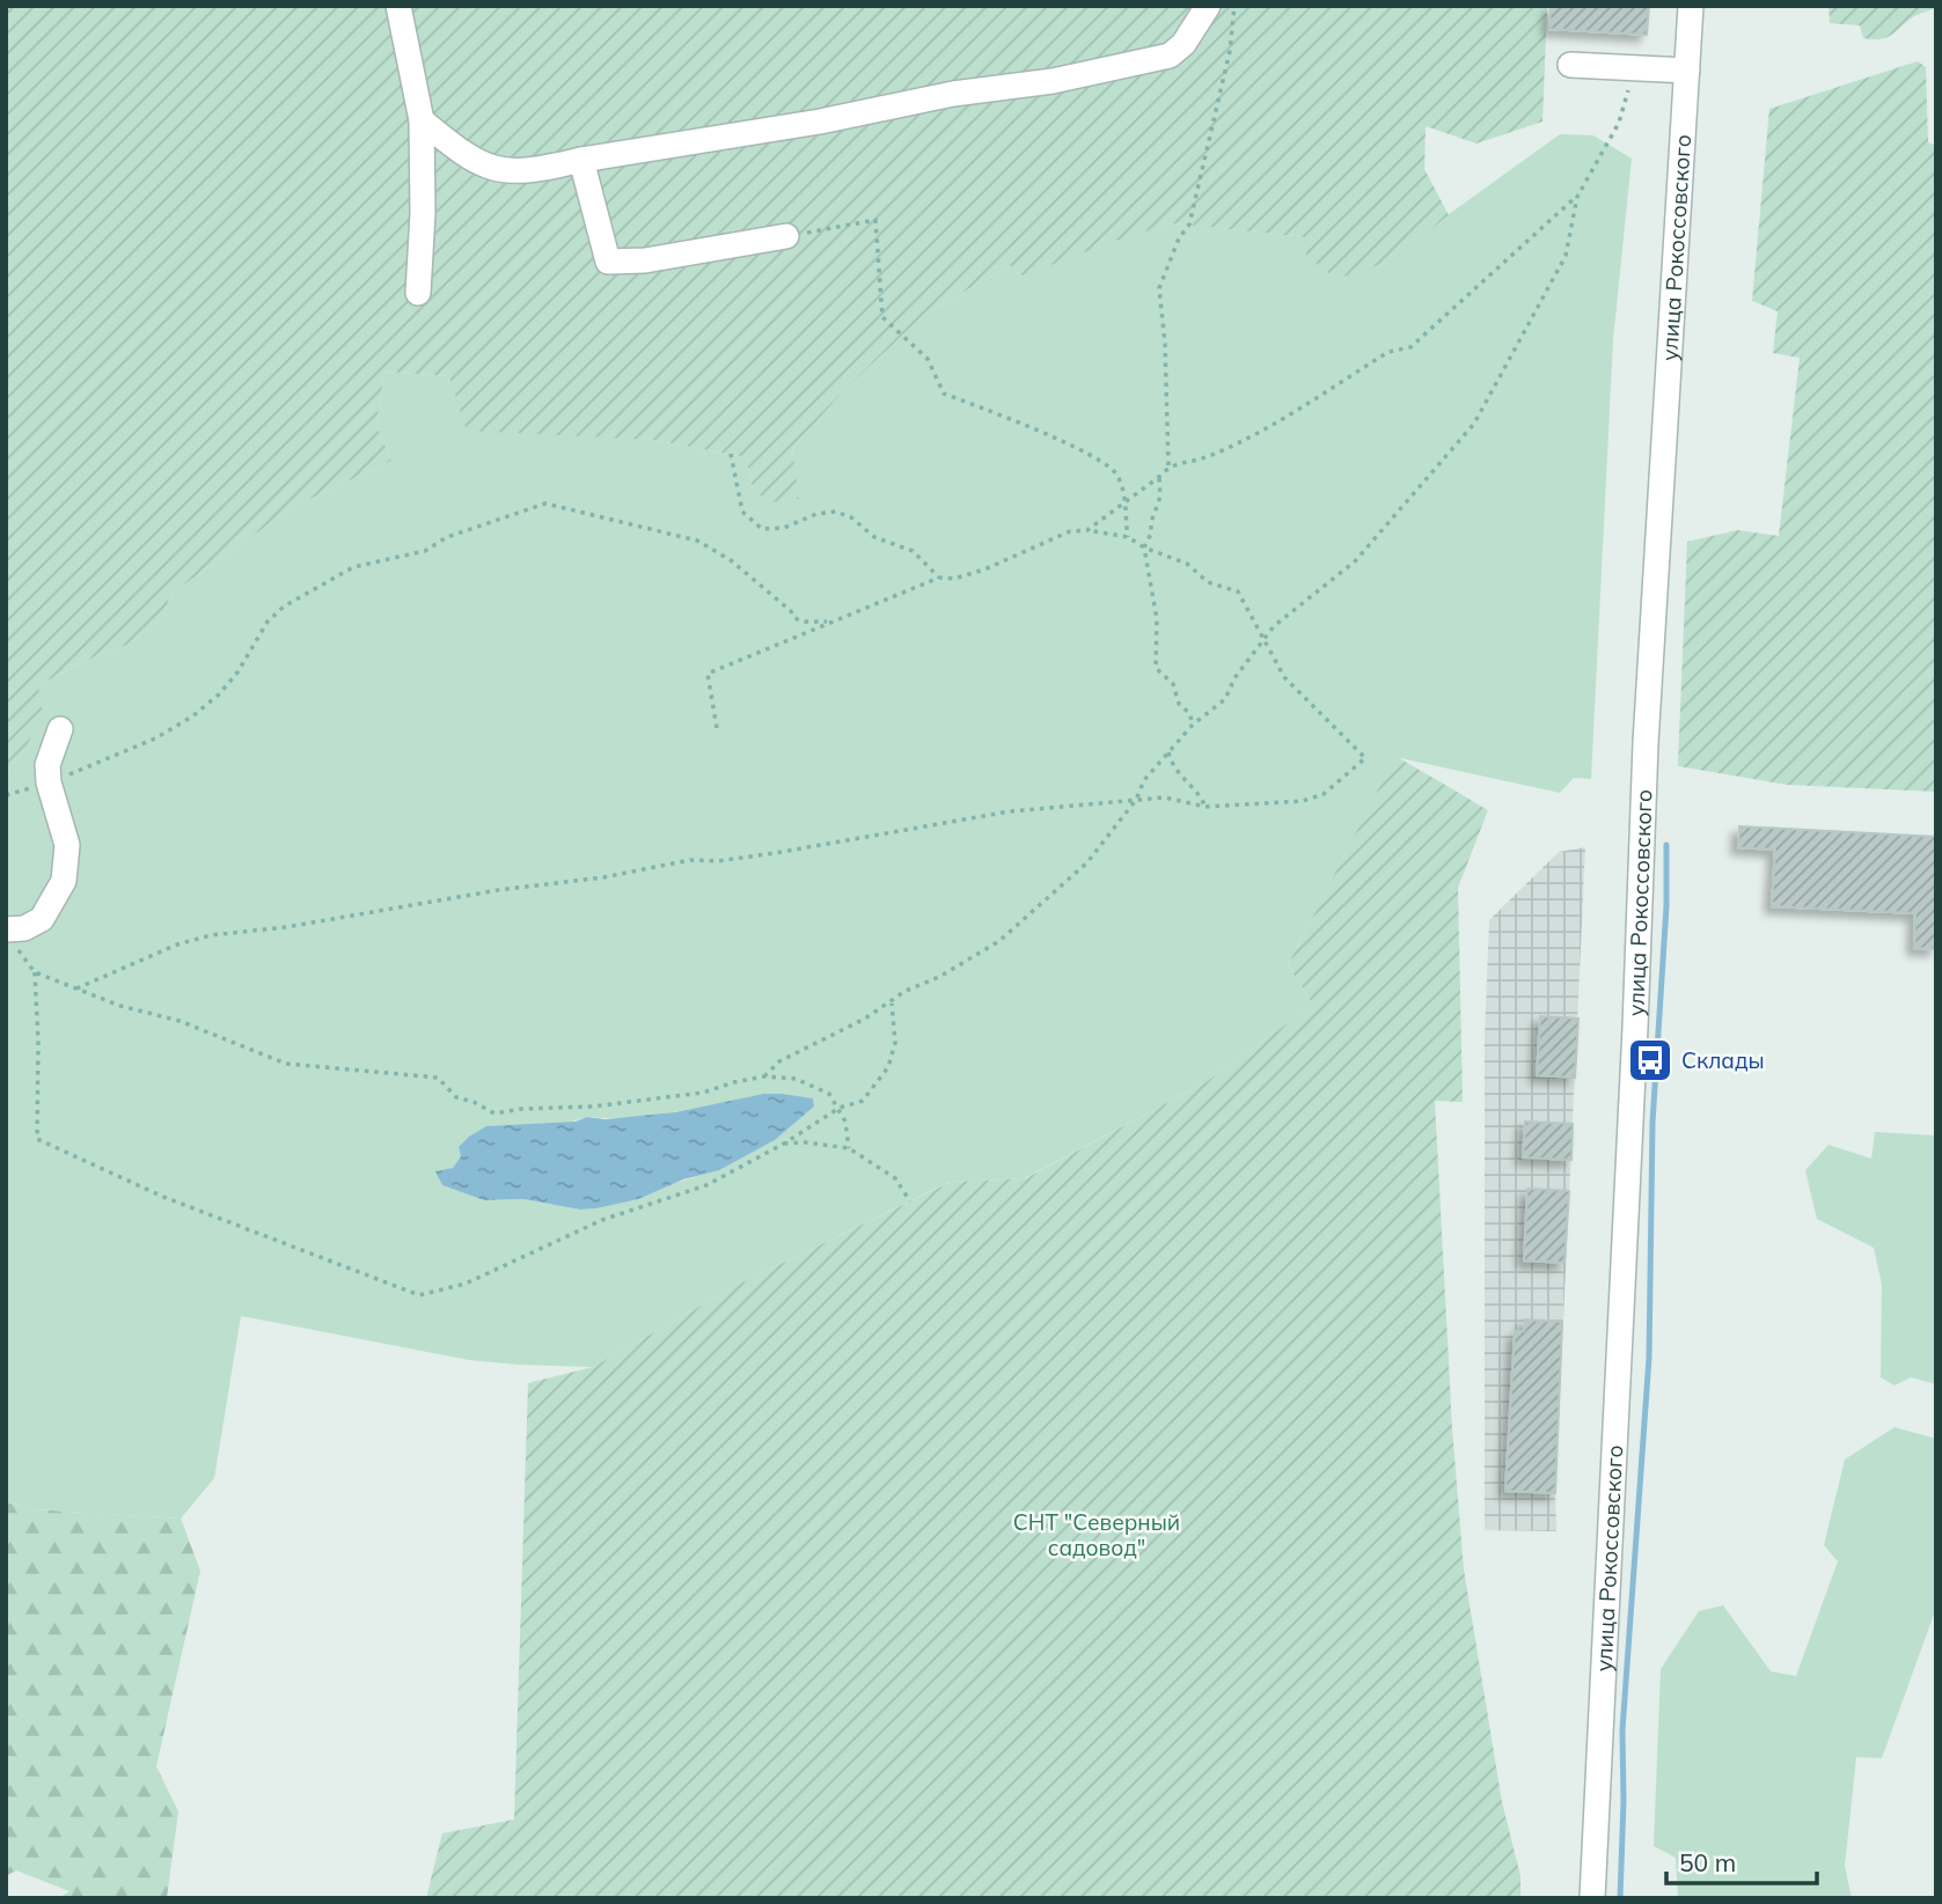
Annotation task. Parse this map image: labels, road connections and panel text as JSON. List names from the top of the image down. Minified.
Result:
{"streets":{"street":["улица Рокоссовского"]},"parks":["СНТ \"Северный садовод\""],"places":{"bus stop":["Склады"]},"scale_bar":"50 m"}
